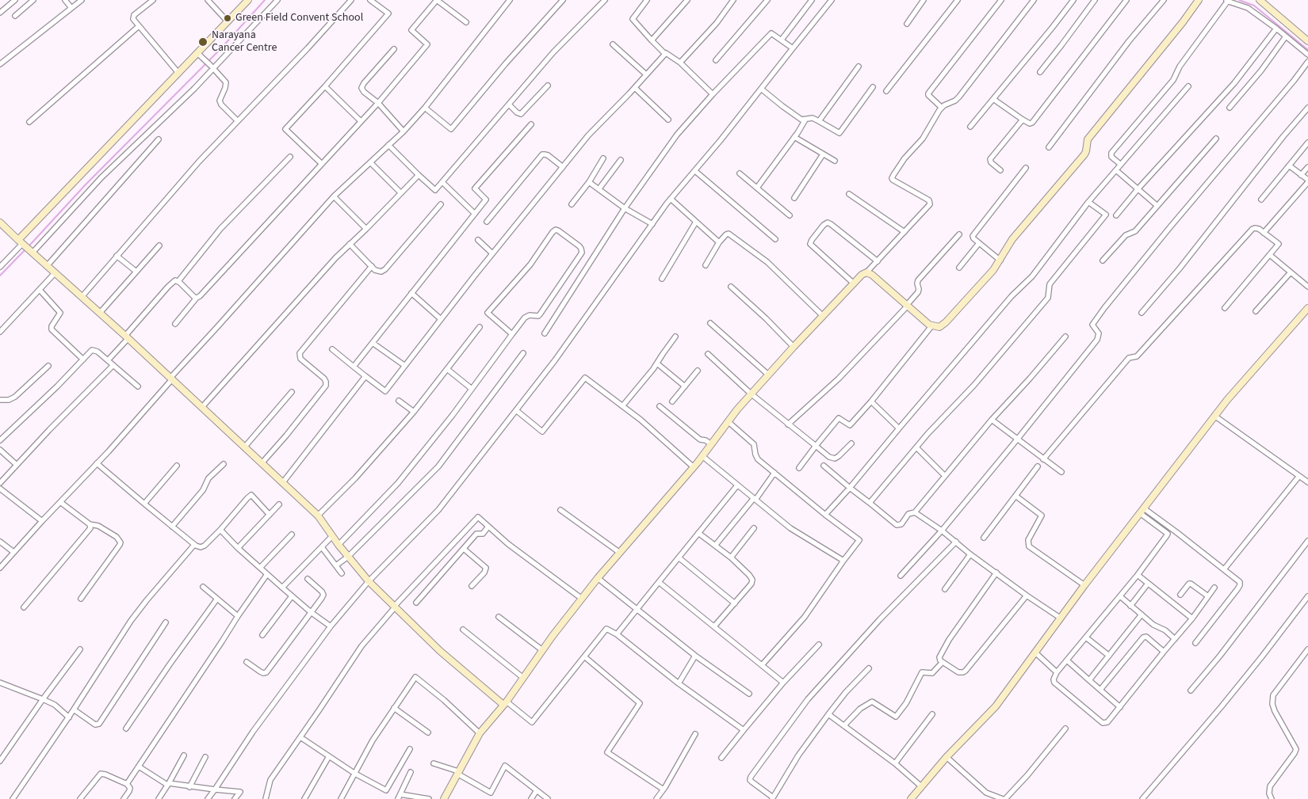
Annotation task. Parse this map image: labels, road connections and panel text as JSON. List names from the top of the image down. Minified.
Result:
{"places":["Green Field Convent School","Narayana Cancer Centre"]}
